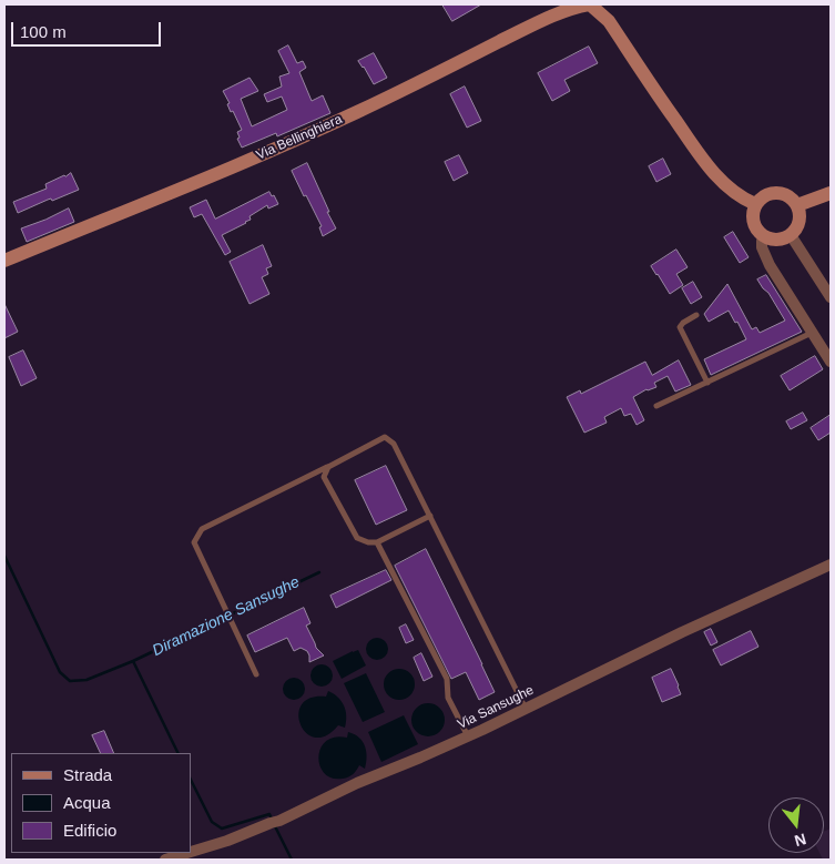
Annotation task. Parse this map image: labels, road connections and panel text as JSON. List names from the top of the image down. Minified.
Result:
{"streets":{"street":["Via Bellinghiera","Via Sansughe"]},"water":["Diramazione Sansughe"],"legend":["Strada","Acqua","Edificio"],"scale_bar":"100 m","north":"bottom"}
